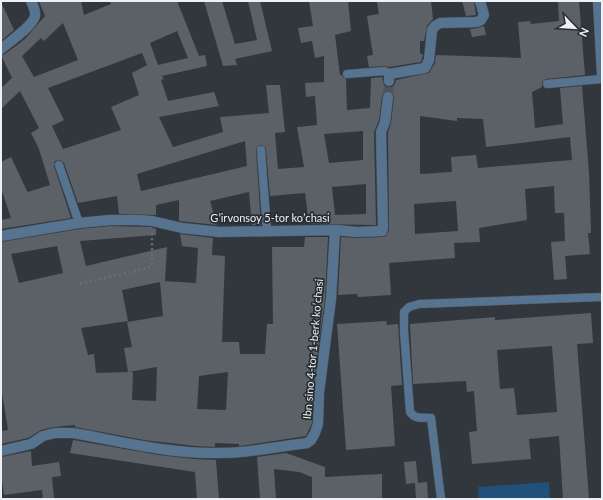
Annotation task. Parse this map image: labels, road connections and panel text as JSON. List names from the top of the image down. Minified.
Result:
{"streets":{"street":["Gʼirvonsoy 5-tor koʼchasi","Ibn sino 4-tor 1-berk koʼchasi"]},"crossings":[["Gʼirvonsoy 5-tor koʼchasi","Ibn sino 4-tor 1-berk koʼchasi"]],"north":"bottom right"}
